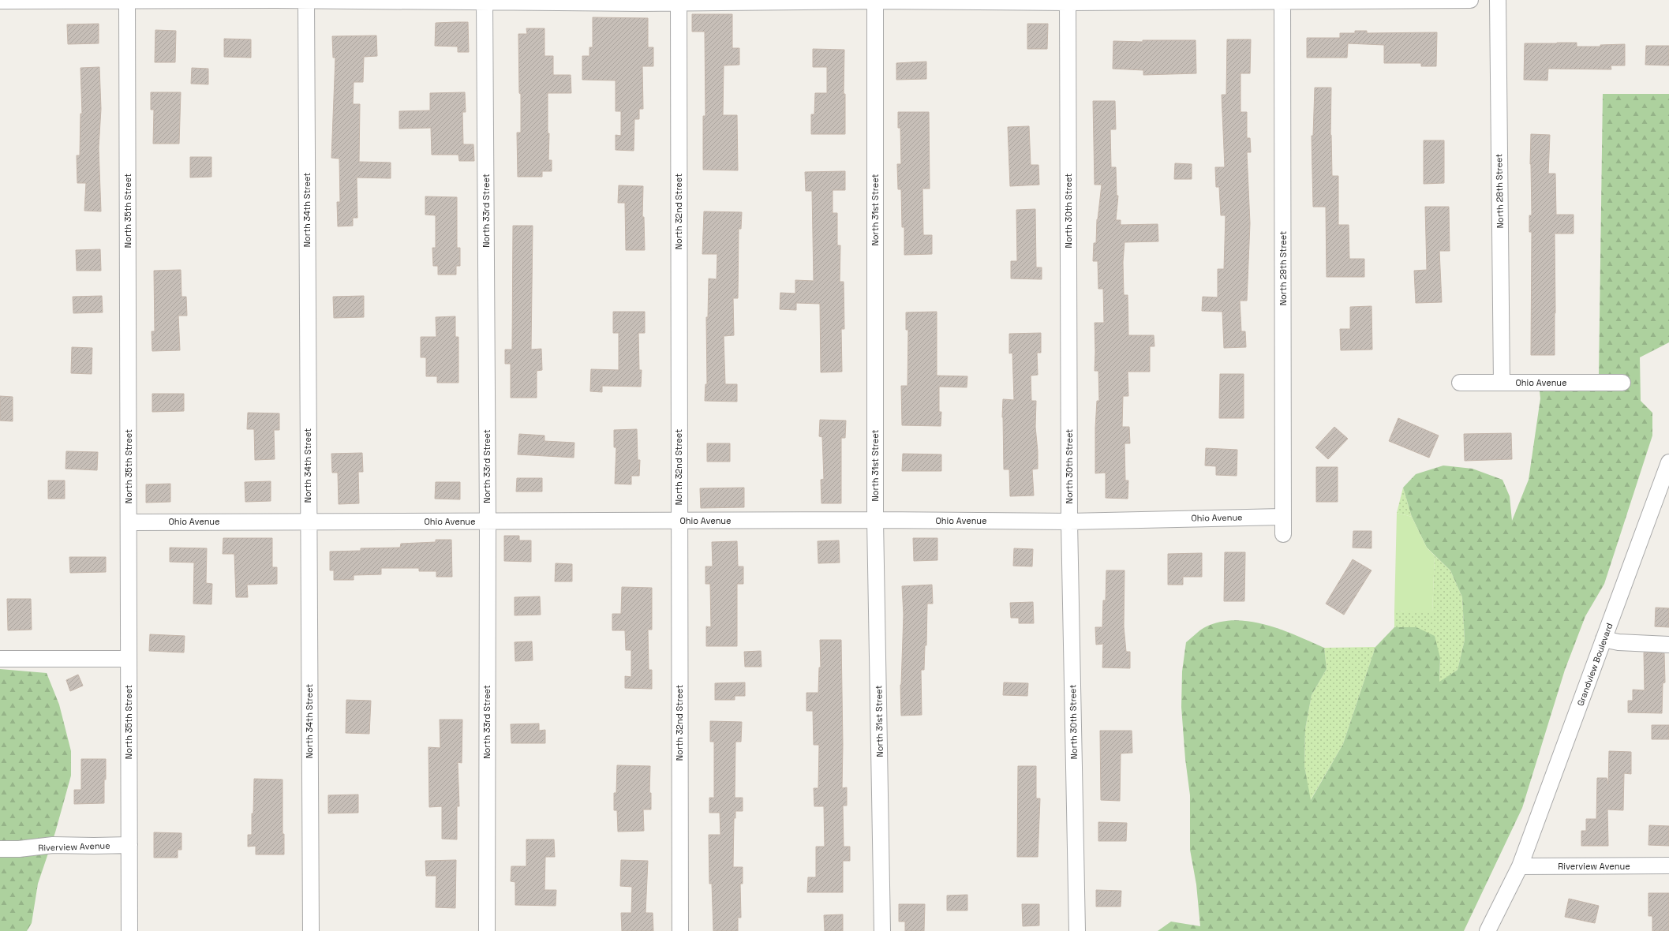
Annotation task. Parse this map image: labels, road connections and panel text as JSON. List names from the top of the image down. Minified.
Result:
{"streets":{"street":["North 28th Street","North 34th Street","North 31st Street","North 35th Street","North 33rd Street","North 30th Street","North 32nd Street","North 29th Street","Ohio Avenue","Grandview Boulevard","Riverview Avenue"]},"crossings":[["North 28th Street","Ohio Avenue"],["North 34th Street","Ohio Avenue"],["North 31st Street","Ohio Avenue"],["North 35th Street","Ohio Avenue"],["North 35th Street","Riverview Avenue"],["North 33rd Street","Ohio Avenue"],["North 30th Street","Ohio Avenue"],["North 32nd Street","Ohio Avenue"],["North 29th Street","Ohio Avenue"],["Grandview Boulevard","Riverview Avenue"]]}
